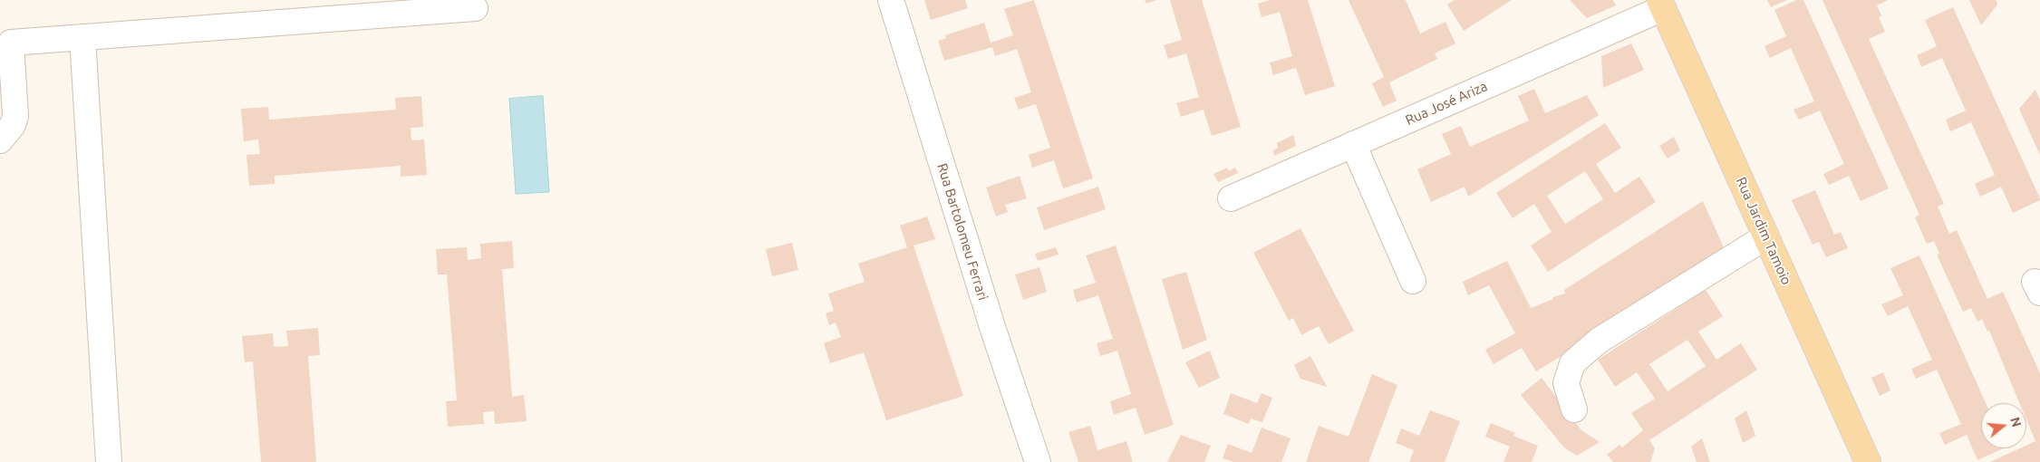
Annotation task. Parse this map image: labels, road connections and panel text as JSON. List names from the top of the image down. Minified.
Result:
{"streets":{"main road":["Rua Jardim Tamoio"],"street":["Rua José Ariza","Rua Bartolomeu Ferrari"]},"crossings":[["Rua José Ariza","Rua Jardim Tamoio"]],"north":"right"}
